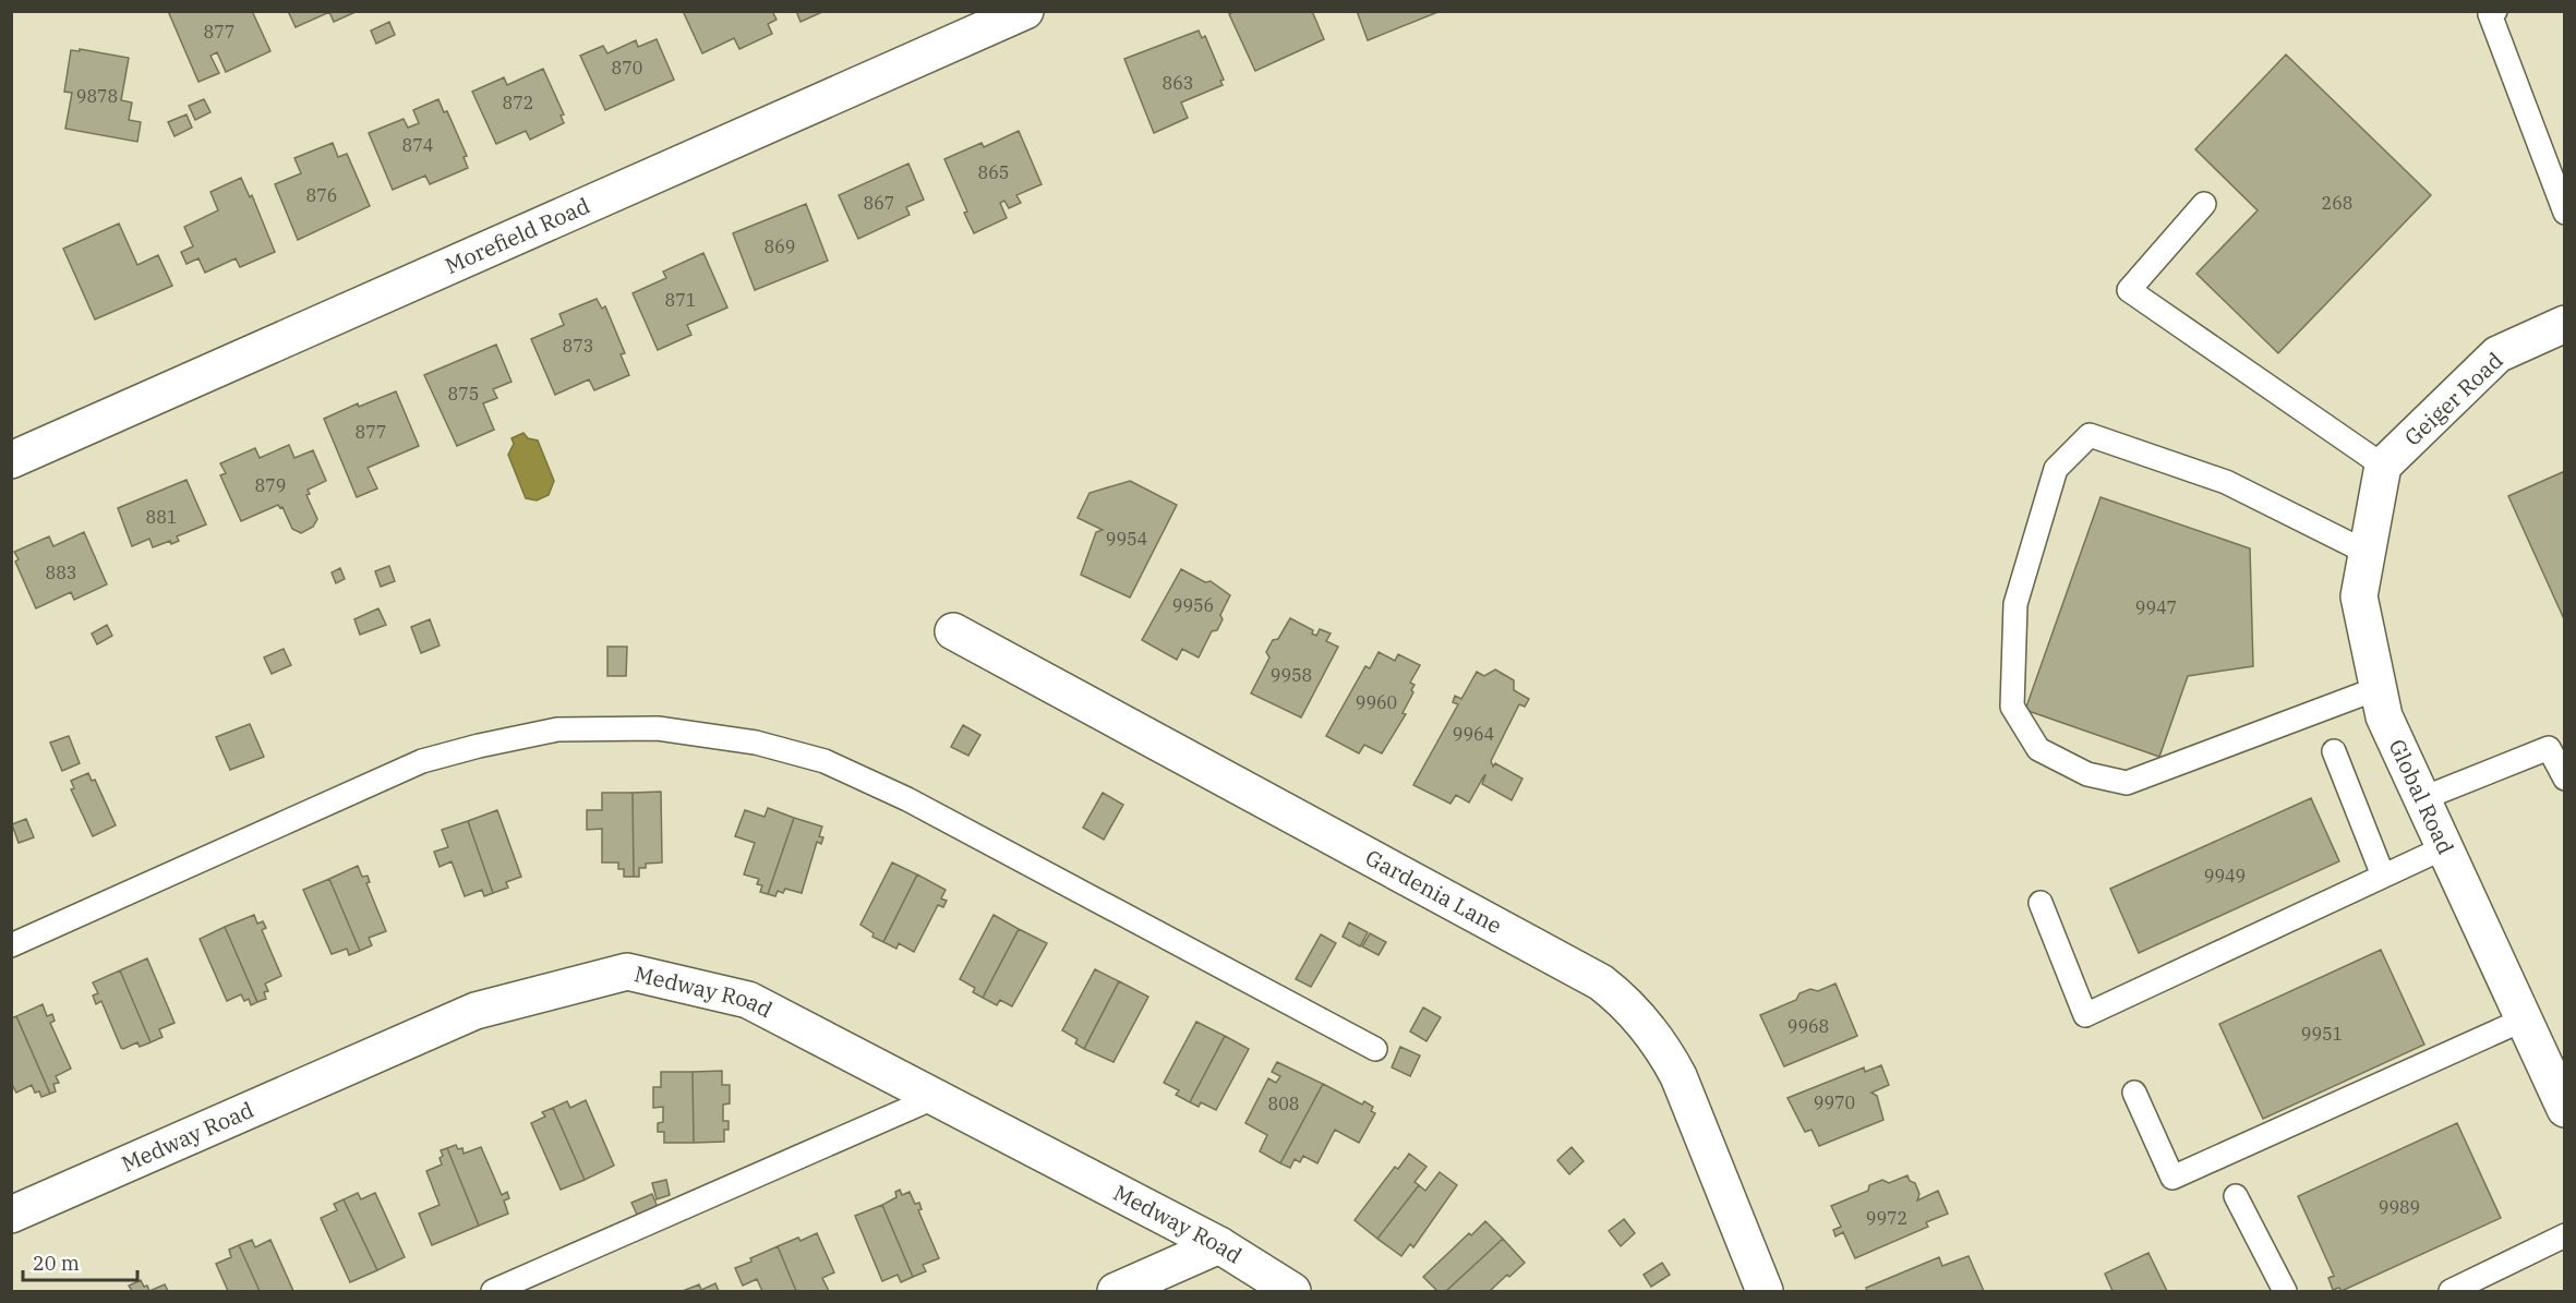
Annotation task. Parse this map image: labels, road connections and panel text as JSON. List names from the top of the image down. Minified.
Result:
{"streets":{"street":["Morefield Road","Geiger Road","Global Road","Gardenia Lane","Medway Road"]},"crossings":[["Geiger Road","Global Road"]],"house_numbers":["877","870","863","9878","872","874","865","876","867","268","869","871","873","875","877","879","881","9954","883","9956","9947","9958","9960","9964","9949","9968","9951","9970","808","9989","9972"],"scale_bar":"20 m"}
